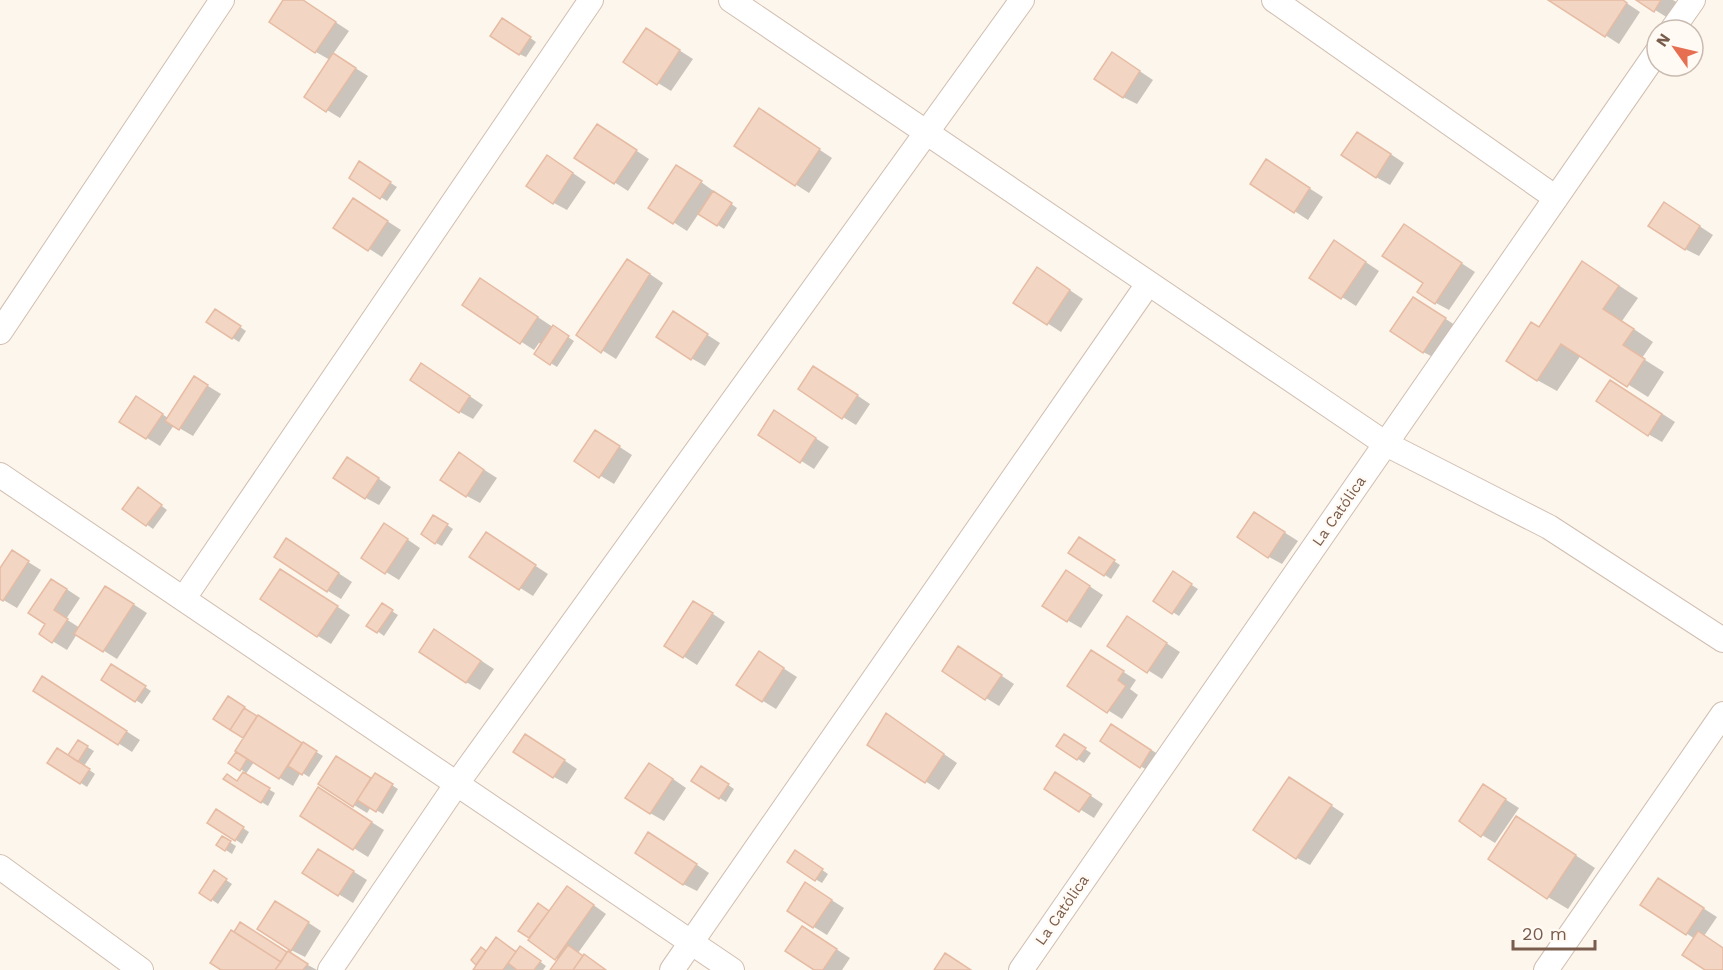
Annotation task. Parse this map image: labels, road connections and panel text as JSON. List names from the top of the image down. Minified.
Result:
{"streets":{"street":["La Católica"]},"scale_bar":"20 m","north":"top left"}
